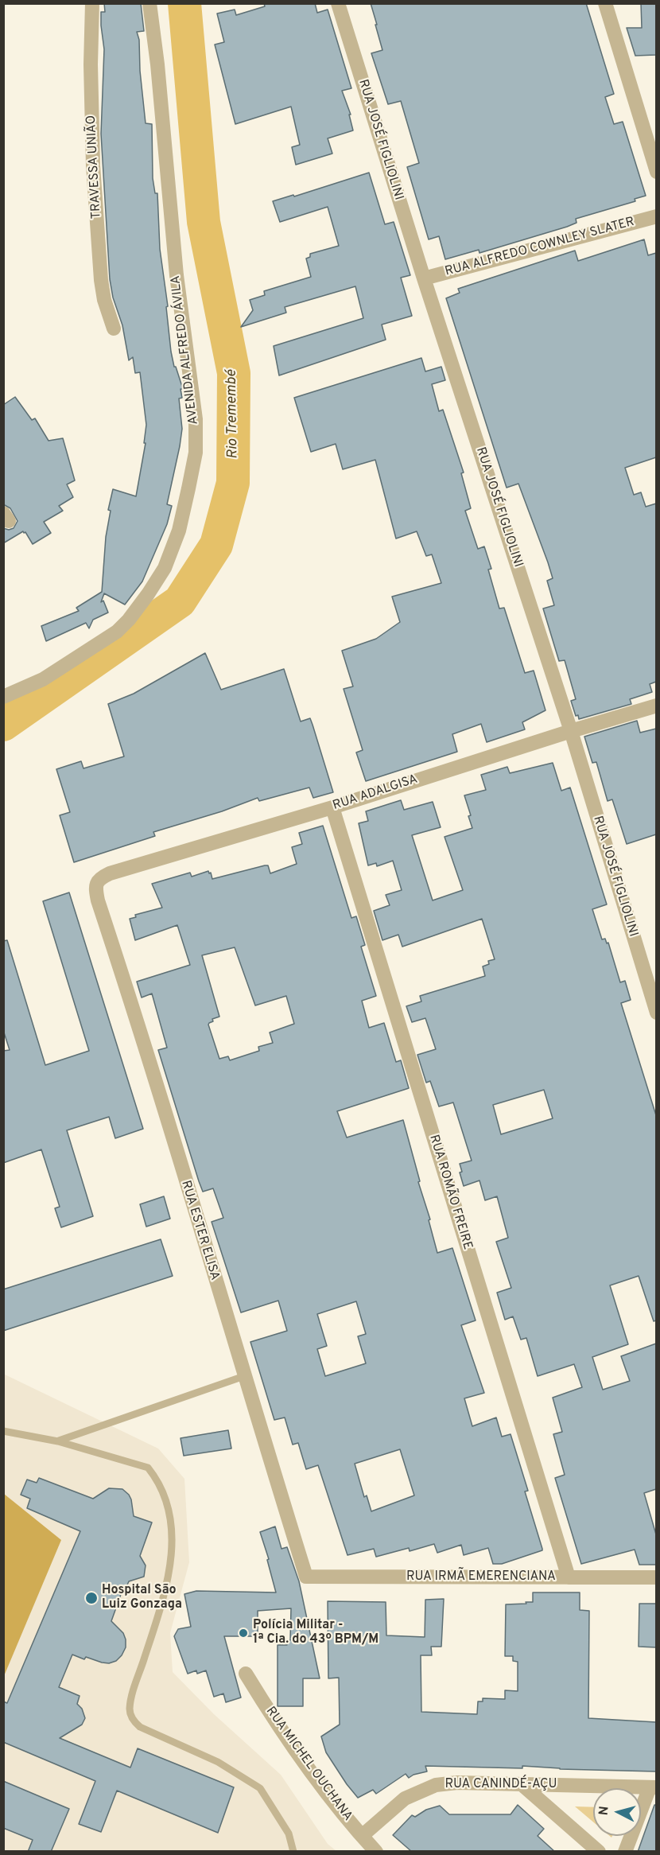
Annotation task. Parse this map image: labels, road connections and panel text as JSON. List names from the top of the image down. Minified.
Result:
{"streets":{"street":["RUA JOSÉ FIGLIOLINI","TRAVESSA UNIÃO","RUA ALFREDO COWNLEY SLATER","AVENIDA ALFREDO ÁVILA","RUA ADALGISA","RUA ROMÃO FREIRE","RUA ESTER ELISA","RUA IRMÃ EMERENCIANA","RUA MICHEL OUCHANA","RUA CANINDÉ-AÇU"]},"crossings":[["RUA JOSÉ FIGLIOLINI","RUA ALFREDO COWNLEY SLATER"],["RUA JOSÉ FIGLIOLINI","RUA ADALGISA"],["RUA ADALGISA","RUA ROMÃO FREIRE"],["RUA ADALGISA","RUA ESTER ELISA"],["RUA ROMÃO FREIRE","RUA IRMÃ EMERENCIANA"],["RUA ESTER ELISA","RUA IRMÃ EMERENCIANA"],["RUA MICHEL OUCHANA","RUA CANINDÉ-AÇU"]],"water":["Rio Tremembé"],"places":["Hospital São Luiz Gonzaga","Polícia Militar - 1ª Cia. do 43º BPM/M"],"north":"left"}
